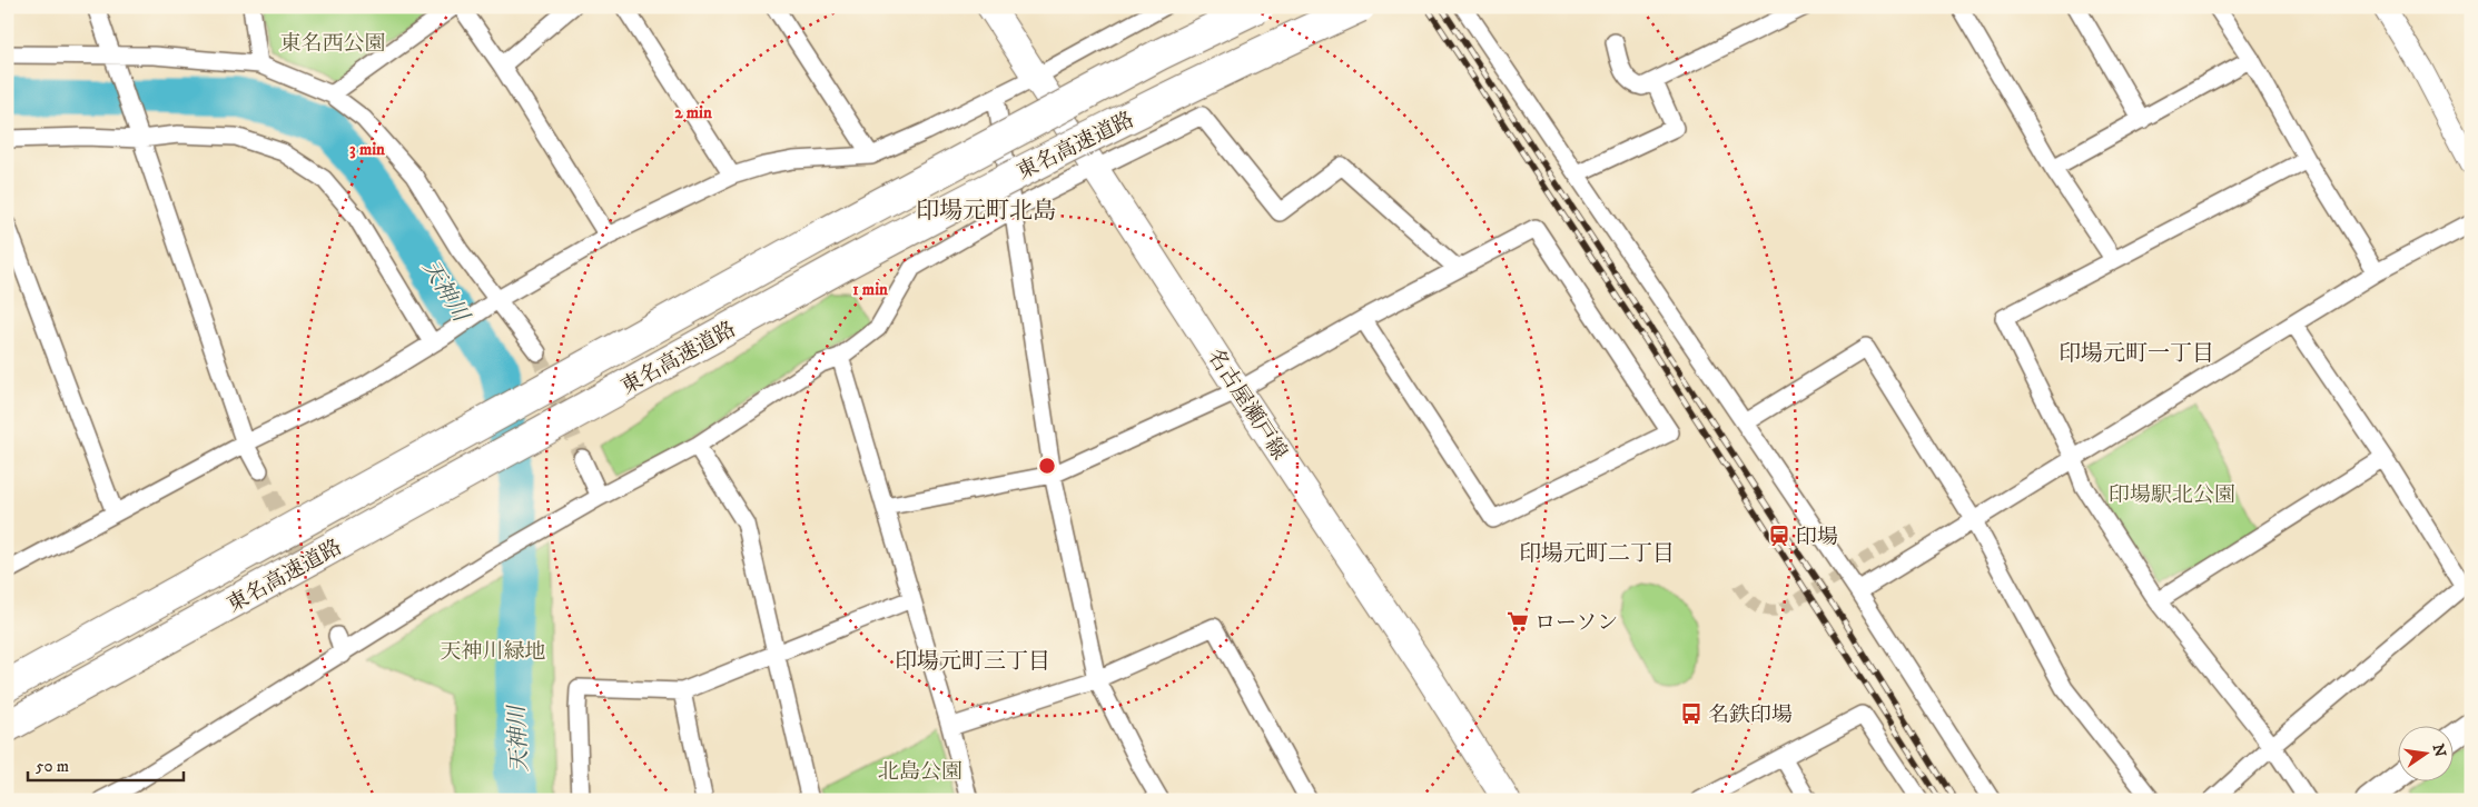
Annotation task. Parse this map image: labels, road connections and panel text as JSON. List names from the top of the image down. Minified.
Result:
{"streets":{"highway":["東名高速道路"],"main road":["名古屋瀬戸線"]},"districts":["印場元町北島","印場元町一丁目","印場元町二丁目","印場元町三丁目"],"water":["天神川"],"parks":["東名西公園","印場駅北公園","天神川緑地","北島公園"],"places":{"station":["印場"],"supermarket":["ローソン"],"bus stop":["名鉄印場"]},"scale_bar":"50 m","north":"right","rings":["2 min","3 min","1 min"]}
